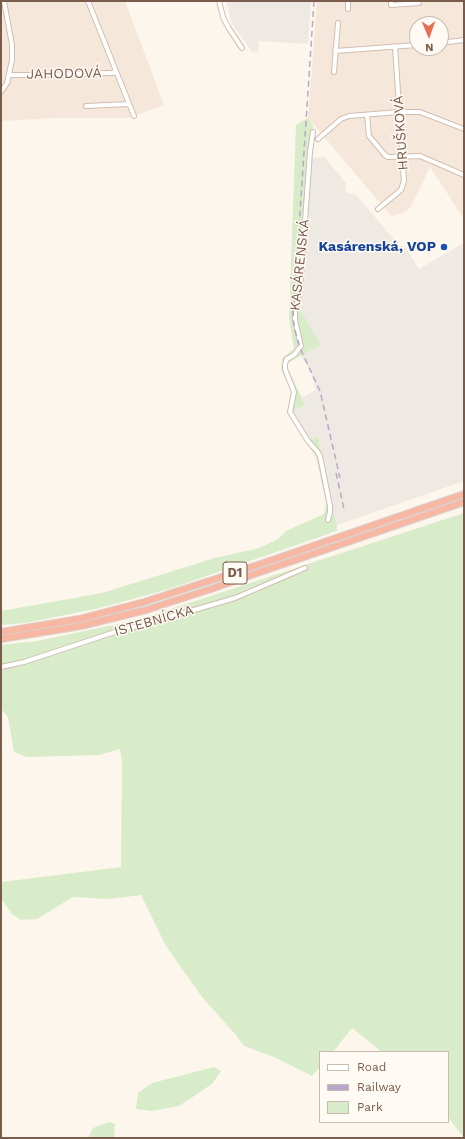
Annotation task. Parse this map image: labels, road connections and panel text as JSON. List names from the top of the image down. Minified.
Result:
{"streets":{"highway":["D1"],"street":["JAHODOVÁ","HRUŠKOVÁ","KASÁRENSKÁ","ISTEBNÍCKA"]},"places":["Kasárenská, VOP"],"legend":["Road","Railway","Park"],"north":"bottom"}
